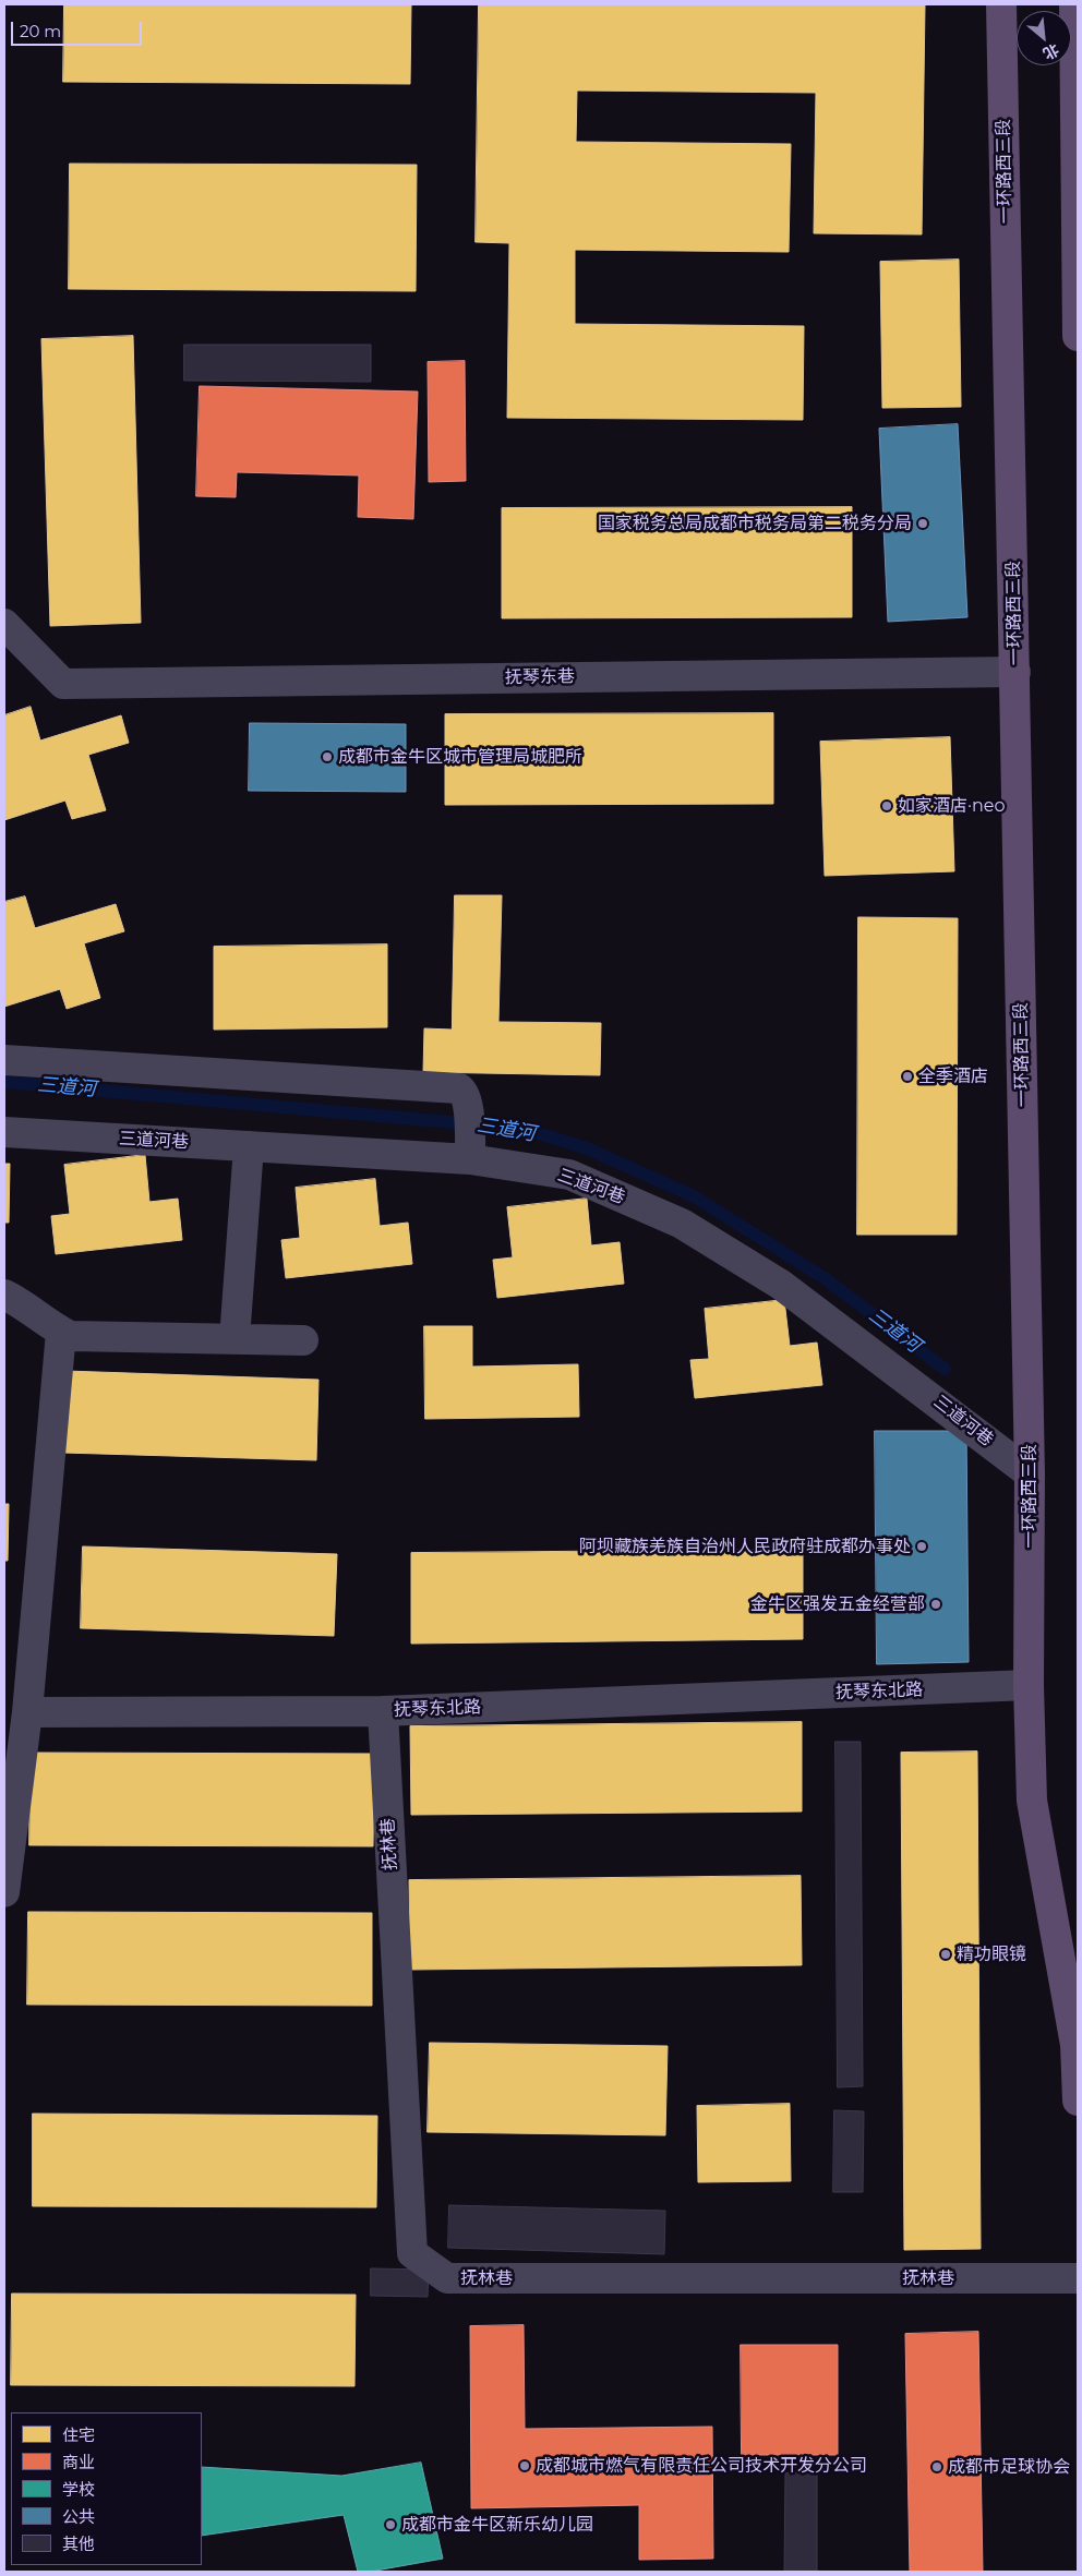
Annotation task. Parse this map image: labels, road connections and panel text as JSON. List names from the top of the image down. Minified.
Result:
{"streets":{"main road":["一环路西三段"],"street":["抚琴东巷","三道河巷","抚琴东北路","抚林巷"]},"crossings":[["一环路西三段","抚琴东巷"],["一环路西三段","三道河巷"],["一环路西三段","抚琴东北路"],["抚琴东北路","抚林巷"]],"water":["三道河"],"places":["国家税务总局成都市税务局第二税务分局","成都市金牛区城市管理局城肥所","如家酒店·neo","全季酒店","阿坝藏族羌族自治州人民政府驻成都办事处","金牛区强发五金经营部","精功眼镜","成都城市燃气有限责任公司技术开发分公司","成都市足球协会","成都市金牛区新乐幼儿园"],"legend":["住宅","商业","学校","公共","其他"],"scale_bar":"20 m","north":"bottom right"}
